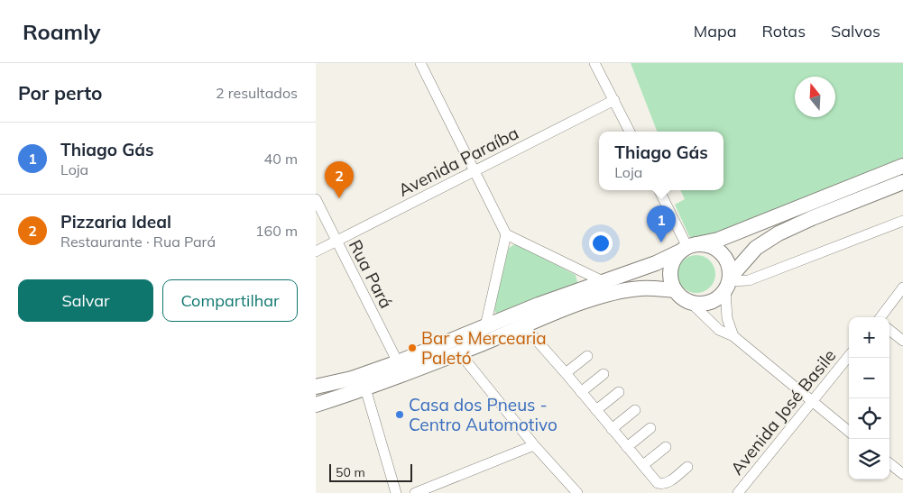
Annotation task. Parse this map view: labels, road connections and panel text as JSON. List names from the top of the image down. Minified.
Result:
{"streets":{"street":["Avenida Paraíba","Rua Pará","Avenida José Basile"]},"crossings":[["Avenida Paraíba","Rua Pará"]],"places":["Bar e Mercearia Paletó","Casa dos Pneus - Centro Automotivo"],"scale_bar":"50 m","north":"top","page":{"header":"Roamly","nav":["Mapa","Rotas","Salvos"],"heading":["Por perto","2 resultados"],"list":[{"mark":"1","name":"Thiago Gás","note":"Loja","value":"40 m"},{"mark":"2","name":"Pizzaria Ideal","note":"Restaurante · Rua Pará","value":"160 m"}],"popup":["Thiago Gás","Loja"],"pins":["2","1"],"buttons":["Salvar","Compartilhar"],"map_buttons":["+","−"],"scale":"50 m"}}
